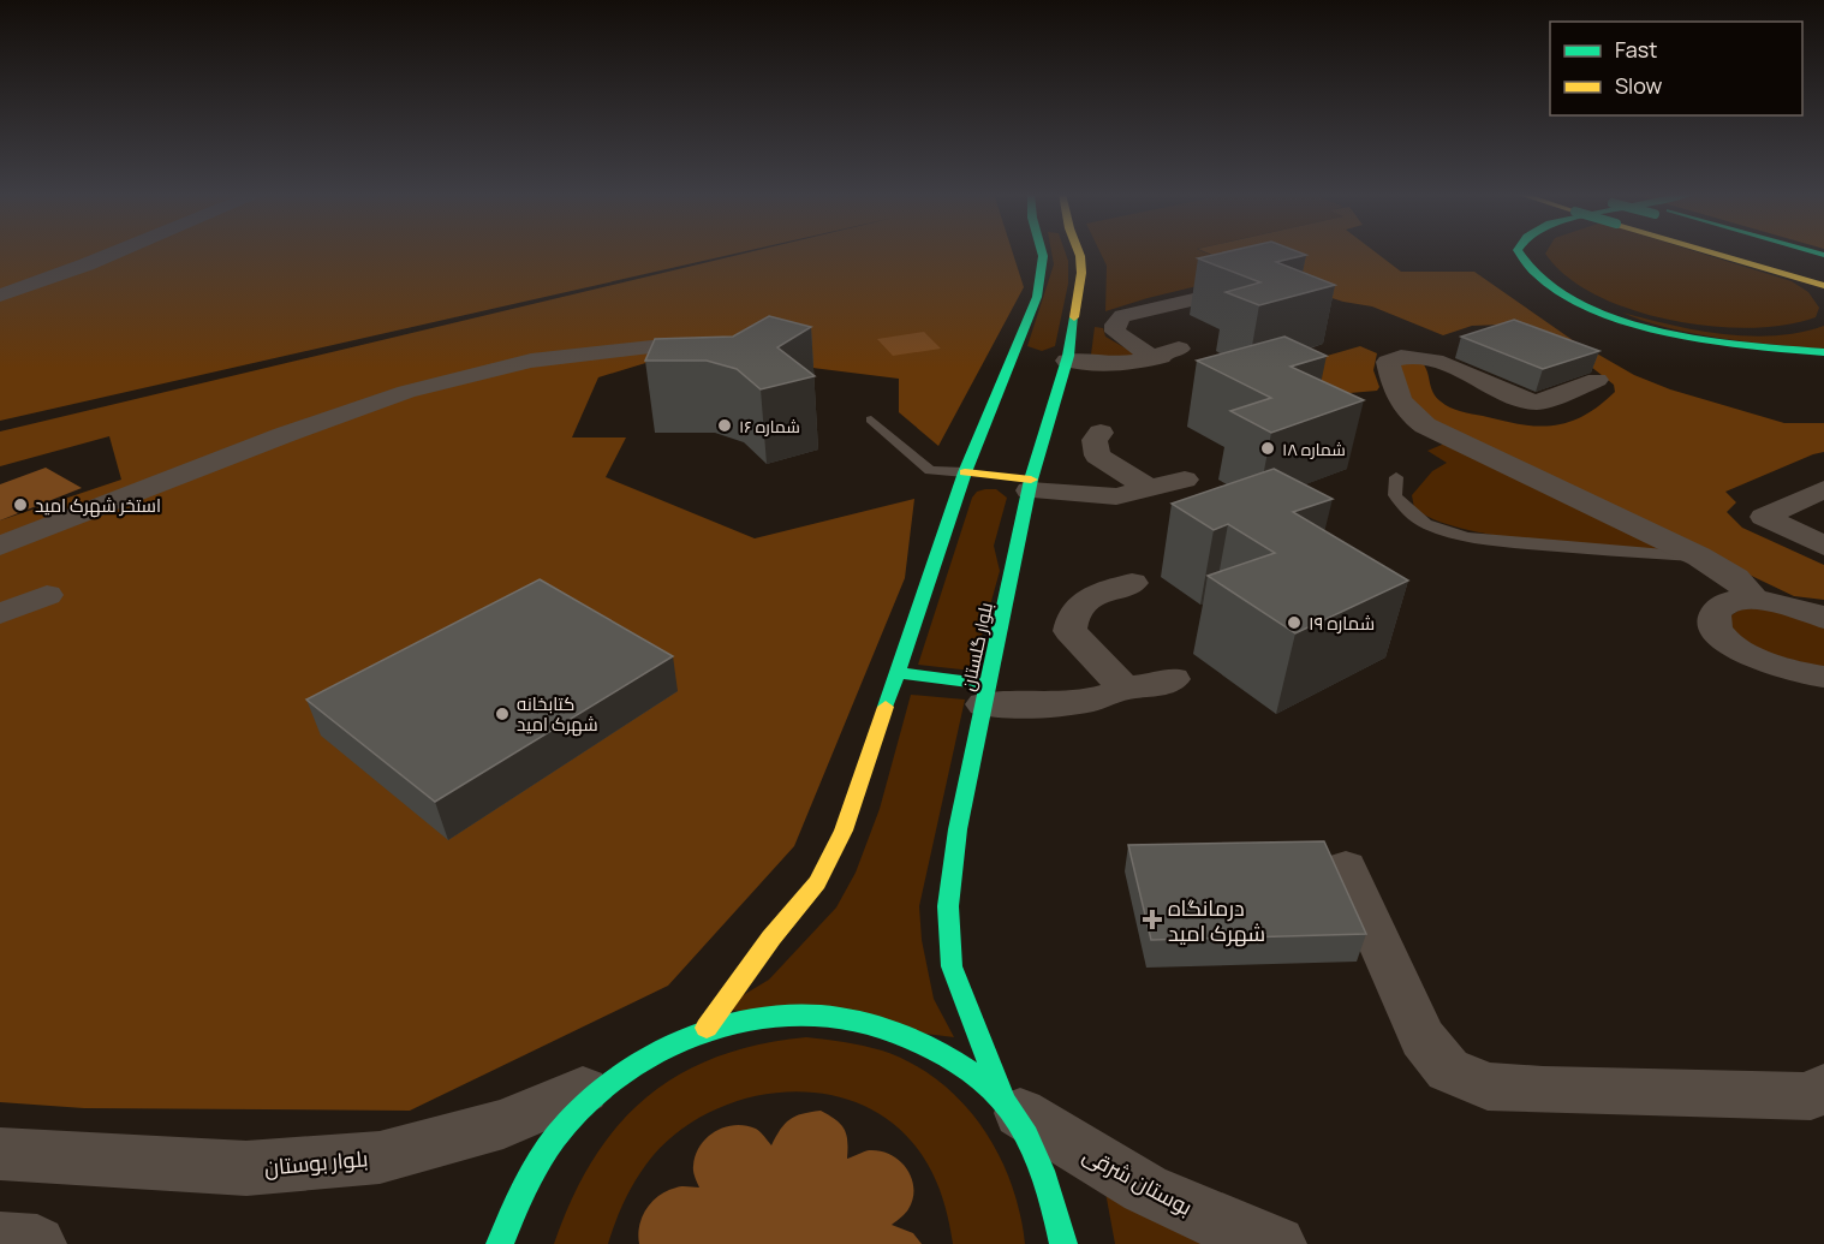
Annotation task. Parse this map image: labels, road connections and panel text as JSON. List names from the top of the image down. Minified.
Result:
{"streets":{"main road":["بلوار گلستان"],"street":["بلوار بوستان","بوستان شرقی"]},"crossings":[["بلوار گلستان","بوستان شرقی"]],"places":{"other":["شماره ۱۶","شماره ۱۸","استخر شهرک امید","شماره ۱۹","کتابخانه شهرک امید"],"health":["درمانگاه شهرک امید"]},"legend":["Fast","Slow"]}
